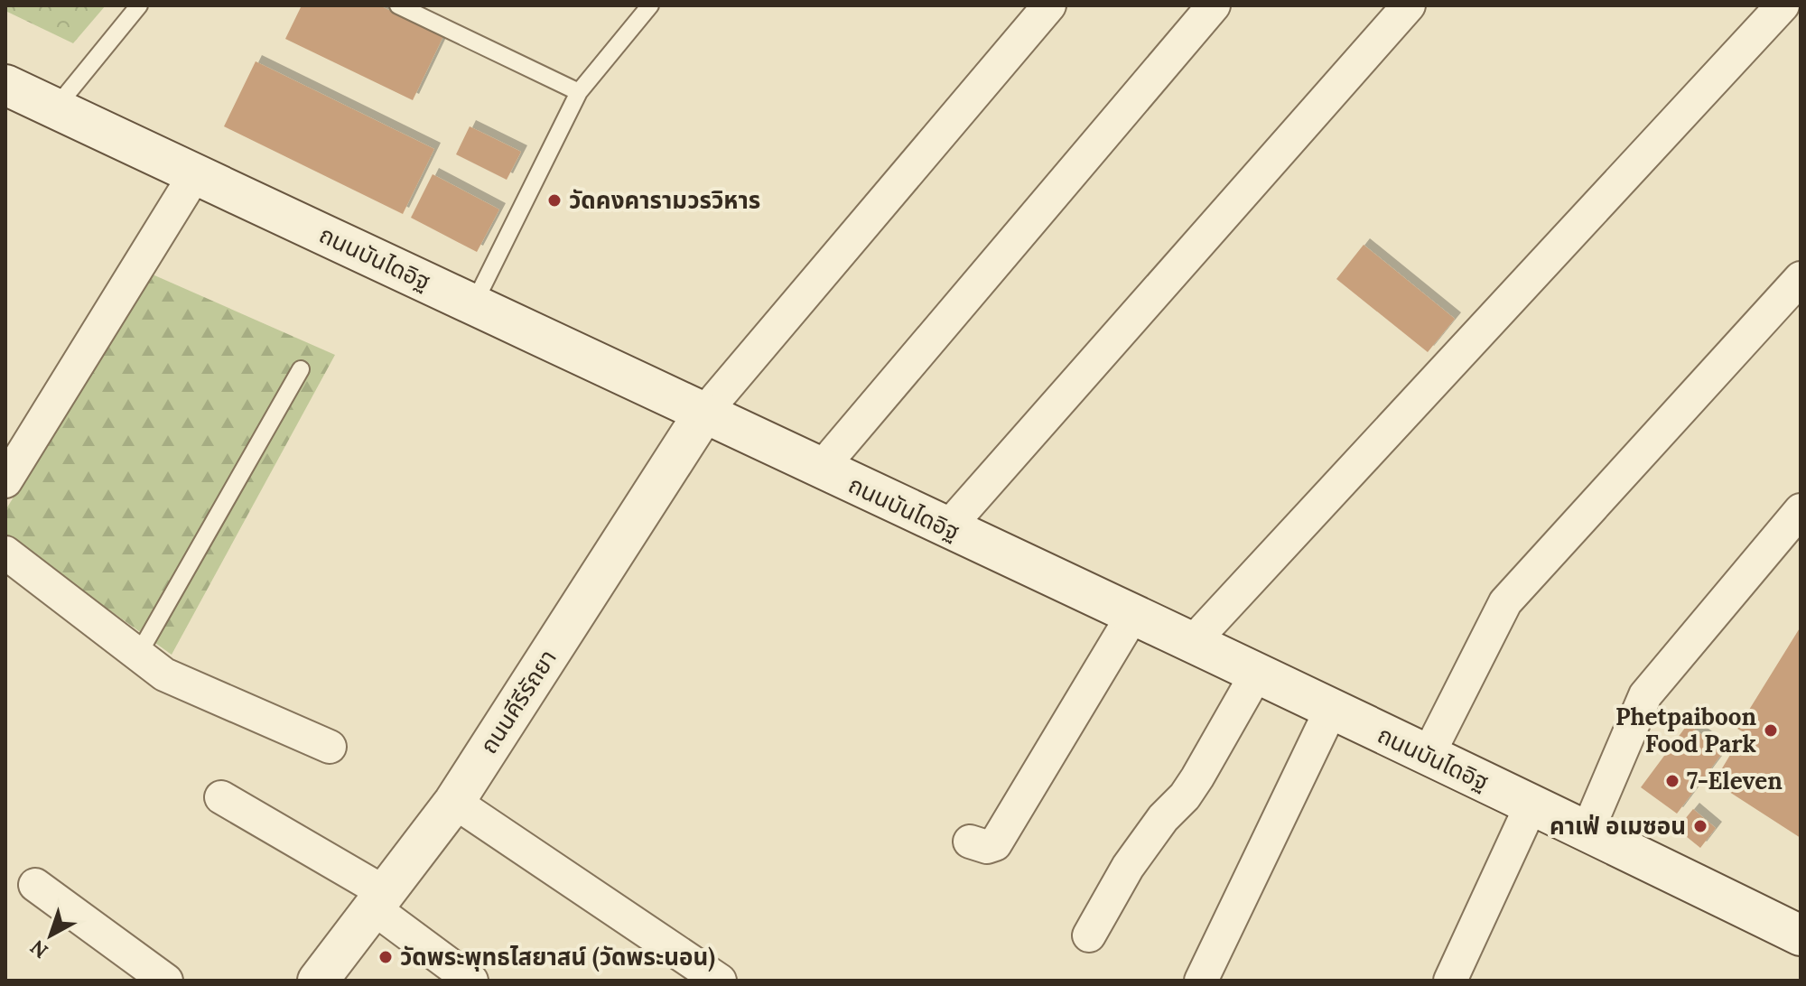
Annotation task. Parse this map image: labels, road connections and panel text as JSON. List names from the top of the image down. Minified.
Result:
{"streets":{"main road":["ถนนบันไดอิฐ","ถนนคีรีรัถยา"]},"crossings":[["ถนนบันไดอิฐ","ถนนคีรีรัถยา"]],"places":["วัดคงคารามวรวิหาร","Phetpaiboon Food Park","7-Eleven","คาเฟ่ อเมซอน","วัดพระพุทธไสยาสน์ (วัดพระนอน)"],"north":"bottom left"}
